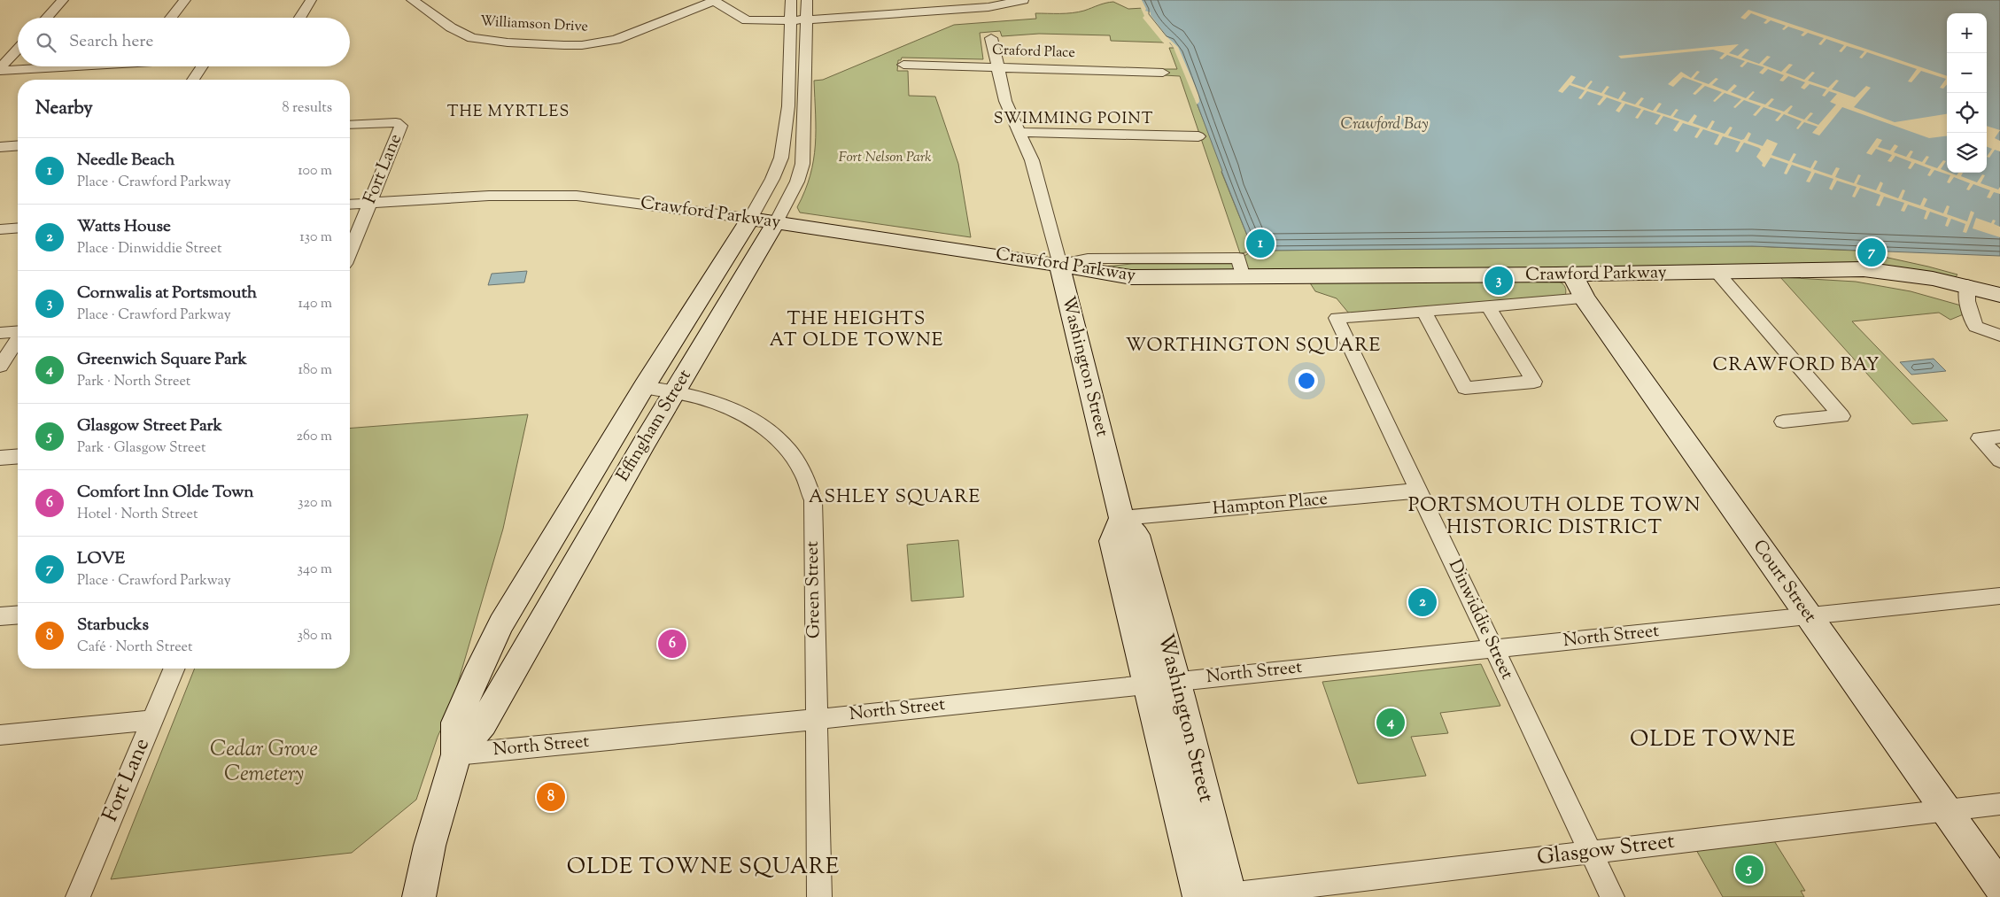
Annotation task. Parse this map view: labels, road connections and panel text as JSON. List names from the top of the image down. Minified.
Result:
{"streets":{"main road":["Crawford Parkway","Washington Street","Effingham Street","Court Street"],"street":["Williamson Drive","Craford Place","Fort Lane","Hampton Place","Green Street","Dinwiddie Street","North Street","Glasgow Street"]},"crossings":[["Craford Place","Washington Street"],["Fort Lane","Crawford Parkway"],["Crawford Parkway","Washington Street"],["Crawford Parkway","Effingham Street"],["Crawford Parkway","Court Street"],["Washington Street","Hampton Place"],["Washington Street","North Street"],["Washington Street","Glasgow Street"],["Effingham Street","Green Street"],["Effingham Street","North Street"],["Hampton Place","Dinwiddie Street"],["Court Street","North Street"],["Court Street","Glasgow Street"],["Green Street","North Street"],["Dinwiddie Street","North Street"],["Dinwiddie Street","Glasgow Street"]],"districts":["THE MYRTLES","SWIMMING POINT","THE HEIGHTS AT OLDE TOWNE","WORTHINGTON SQUARE","CRAWFORD BAY","ASHLEY SQUARE","PORTSMOUTH OLDE TOWN HISTORIC DISTRICT","OLDE TOWNE","OLDE TOWNE SQUARE"],"water":["Crawford Bay"],"parks":["Fort Nelson Park","Cedar Grove Cemetery"],"page":{"map_buttons":["+","−"],"search":"Search here","heading":["Nearby","8 results"],"list":[{"mark":"1","name":"Needle Beach","note":"Place · Crawford Parkway","value":"100 m"},{"mark":"2","name":"Watts House","note":"Place · Dinwiddie Street","value":"130 m"},{"mark":"3","name":"Cornwalis at Portsmouth","note":"Place · Crawford Parkway","value":"140 m"},{"mark":"4","name":"Greenwich Square Park","note":"Park · North Street","value":"180 m"},{"mark":"5","name":"Glasgow Street Park","note":"Park · Glasgow Street","value":"260 m"},{"mark":"6","name":"Comfort Inn Olde Town","note":"Hotel · North Street","value":"320 m"},{"mark":"7","name":"LOVE","note":"Place · Crawford Parkway","value":"340 m"},{"mark":"8","name":"Starbucks","note":"Café · North Street","value":"380 m"}],"pins":["1","7","3","2","6","4","8","5"]}}
